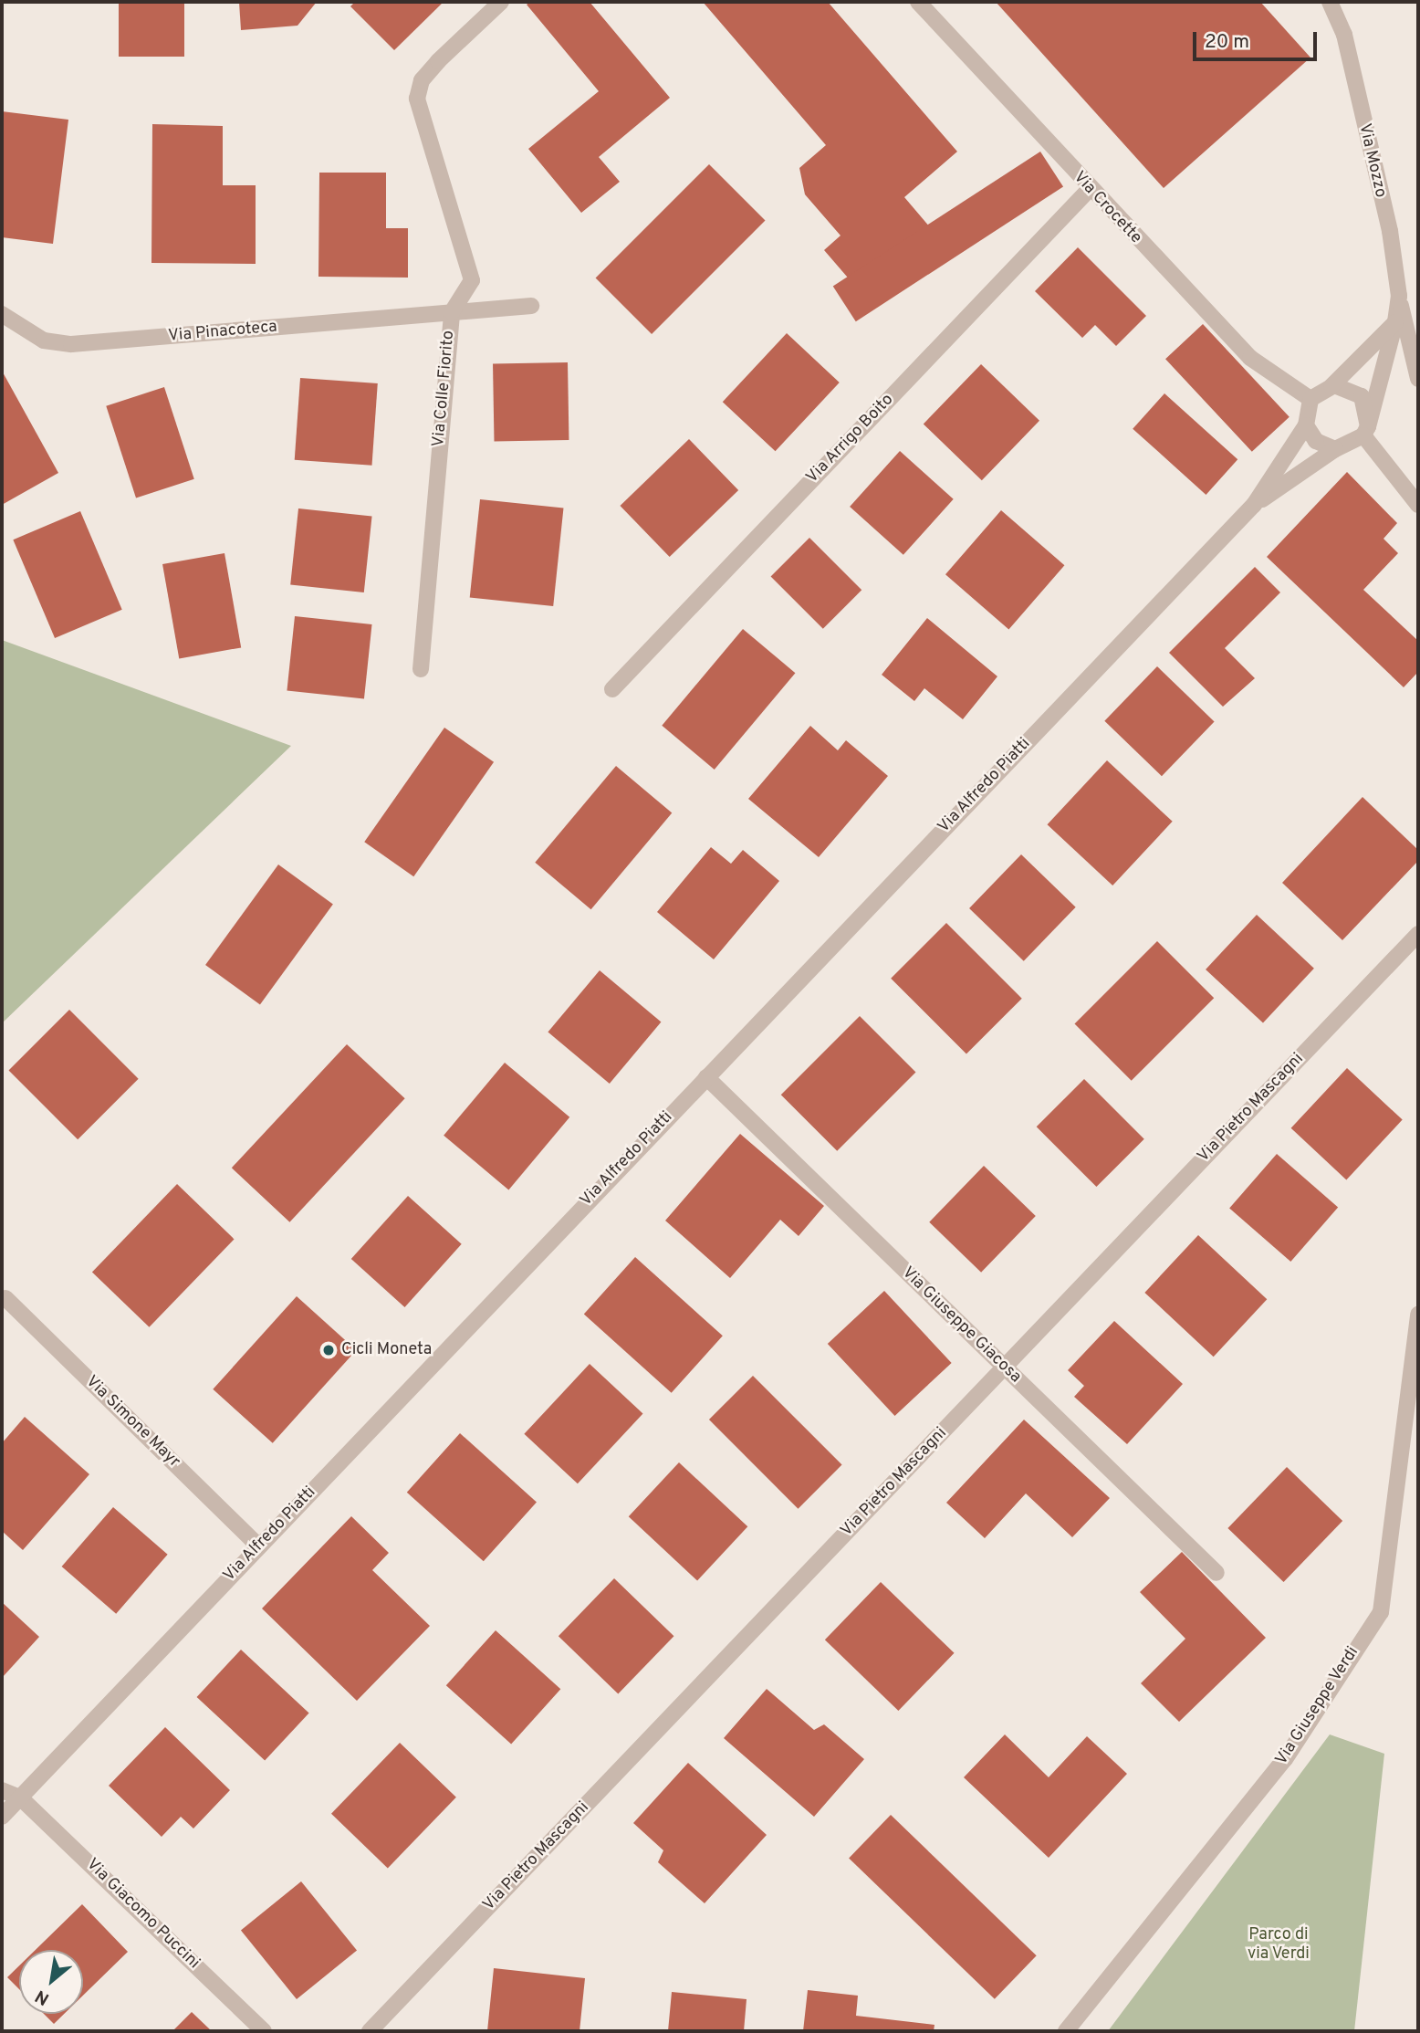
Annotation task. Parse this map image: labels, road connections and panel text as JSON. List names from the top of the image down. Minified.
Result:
{"streets":{"street":["Via Mozzo","Via Crocette","Via Pinacoteca","Via Colle Fiorito","Via Arrigo Boito","Via Alfredo Piatti","Via Pietro Mascagni","Via Giuseppe Giacosa","Via Simone Mayr","Via Giuseppe Verdi","Via Giacomo Puccini"]},"crossings":[["Via Mozzo","Via Crocette"],["Via Mozzo","Via Alfredo Piatti"],["Via Crocette","Via Arrigo Boito"],["Via Crocette","Via Alfredo Piatti"],["Via Pinacoteca","Via Colle Fiorito"],["Via Alfredo Piatti","Via Giuseppe Giacosa"],["Via Alfredo Piatti","Via Simone Mayr"],["Via Alfredo Piatti","Via Giacomo Puccini"],["Via Pietro Mascagni","Via Giuseppe Giacosa"]],"parks":["Parco di via Verdi"],"places":["Cicli Moneta"],"scale_bar":"20 m","north":"bottom left"}
